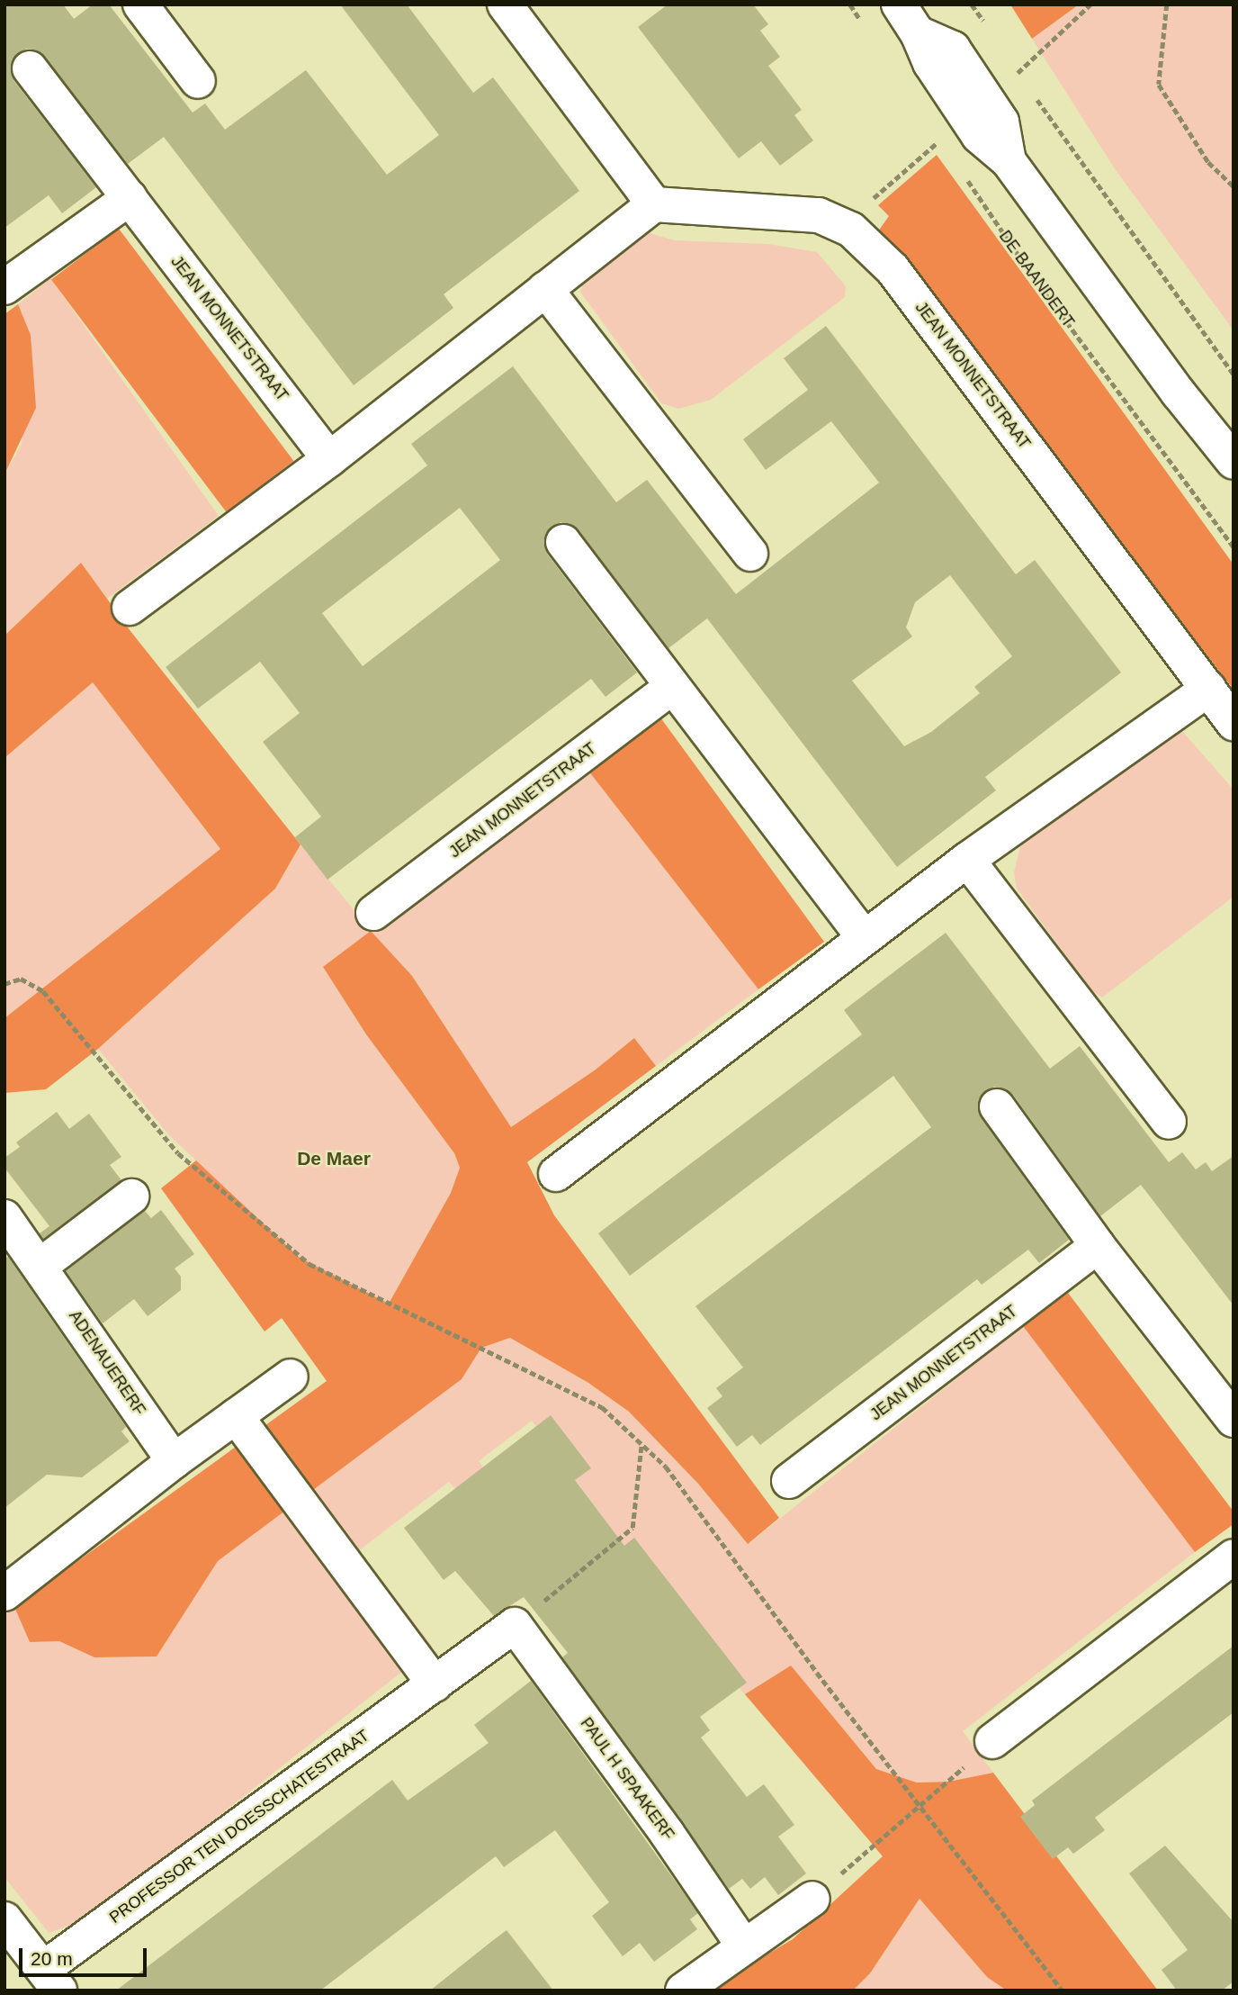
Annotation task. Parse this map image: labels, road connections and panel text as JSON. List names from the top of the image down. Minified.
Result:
{"streets":{"street":["JEAN MONNETSTRAAT","ADENAUERERF","PAUL H SPAAKERF","PROFESSOR TEN DOESSCHATESTRAAT"],"path":["DE BAANDERT"]},"crossings":[["PAUL H SPAAKERF","PROFESSOR TEN DOESSCHATESTRAAT"]],"districts":["De Maer"],"scale_bar":"20 m"}
